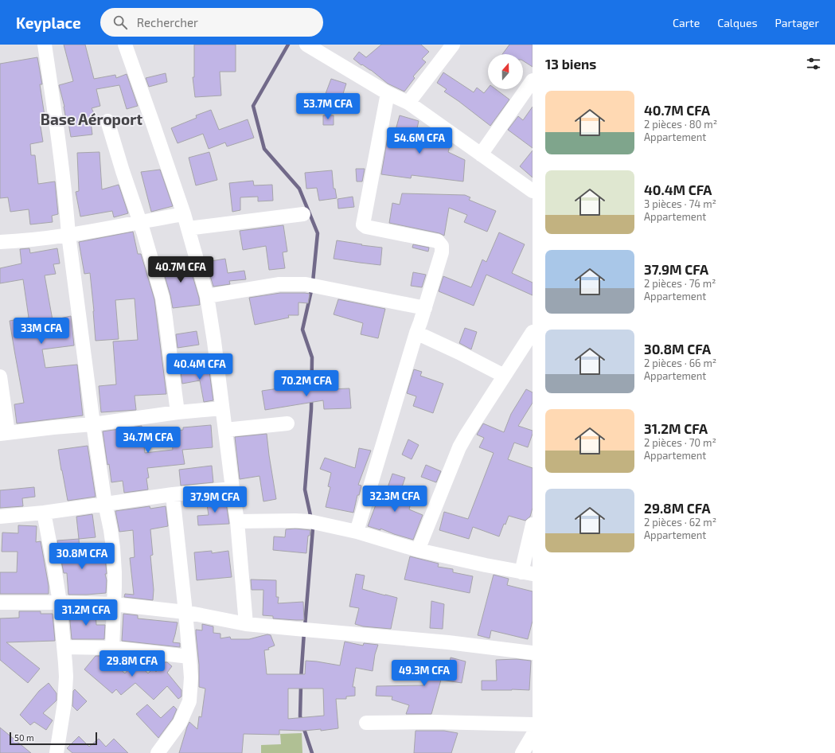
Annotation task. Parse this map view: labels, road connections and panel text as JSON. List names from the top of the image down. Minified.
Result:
{"districts":["Base Aéroport"],"scale_bar":"50 m","north":"top","page":{"header":"Keyplace","search":"Rechercher","nav":["Carte","Calques","Partager"],"heading":"13 biens","list":[{"name":"40.7M CFA","note":"2 pièces · 80 m² · Appartement"},{"name":"40.4M CFA","note":"3 pièces · 74 m² · Appartement"},{"name":"37.9M CFA","note":"2 pièces · 76 m² · Appartement"},{"name":"30.8M CFA","note":"2 pièces · 66 m² · Appartement"},{"name":"31.2M CFA","note":"2 pièces · 70 m² · Appartement"},{"name":"29.8M CFA","note":"2 pièces · 62 m² · Appartement"}],"price":["53.7M CFA","54.6M CFA","40.7M CFA","33M CFA","40.4M CFA","70.2M CFA","34.7M CFA","32.3M CFA","37.9M CFA","30.8M CFA","31.2M CFA","29.8M CFA","49.3M CFA"],"scale":"50 m"}}
